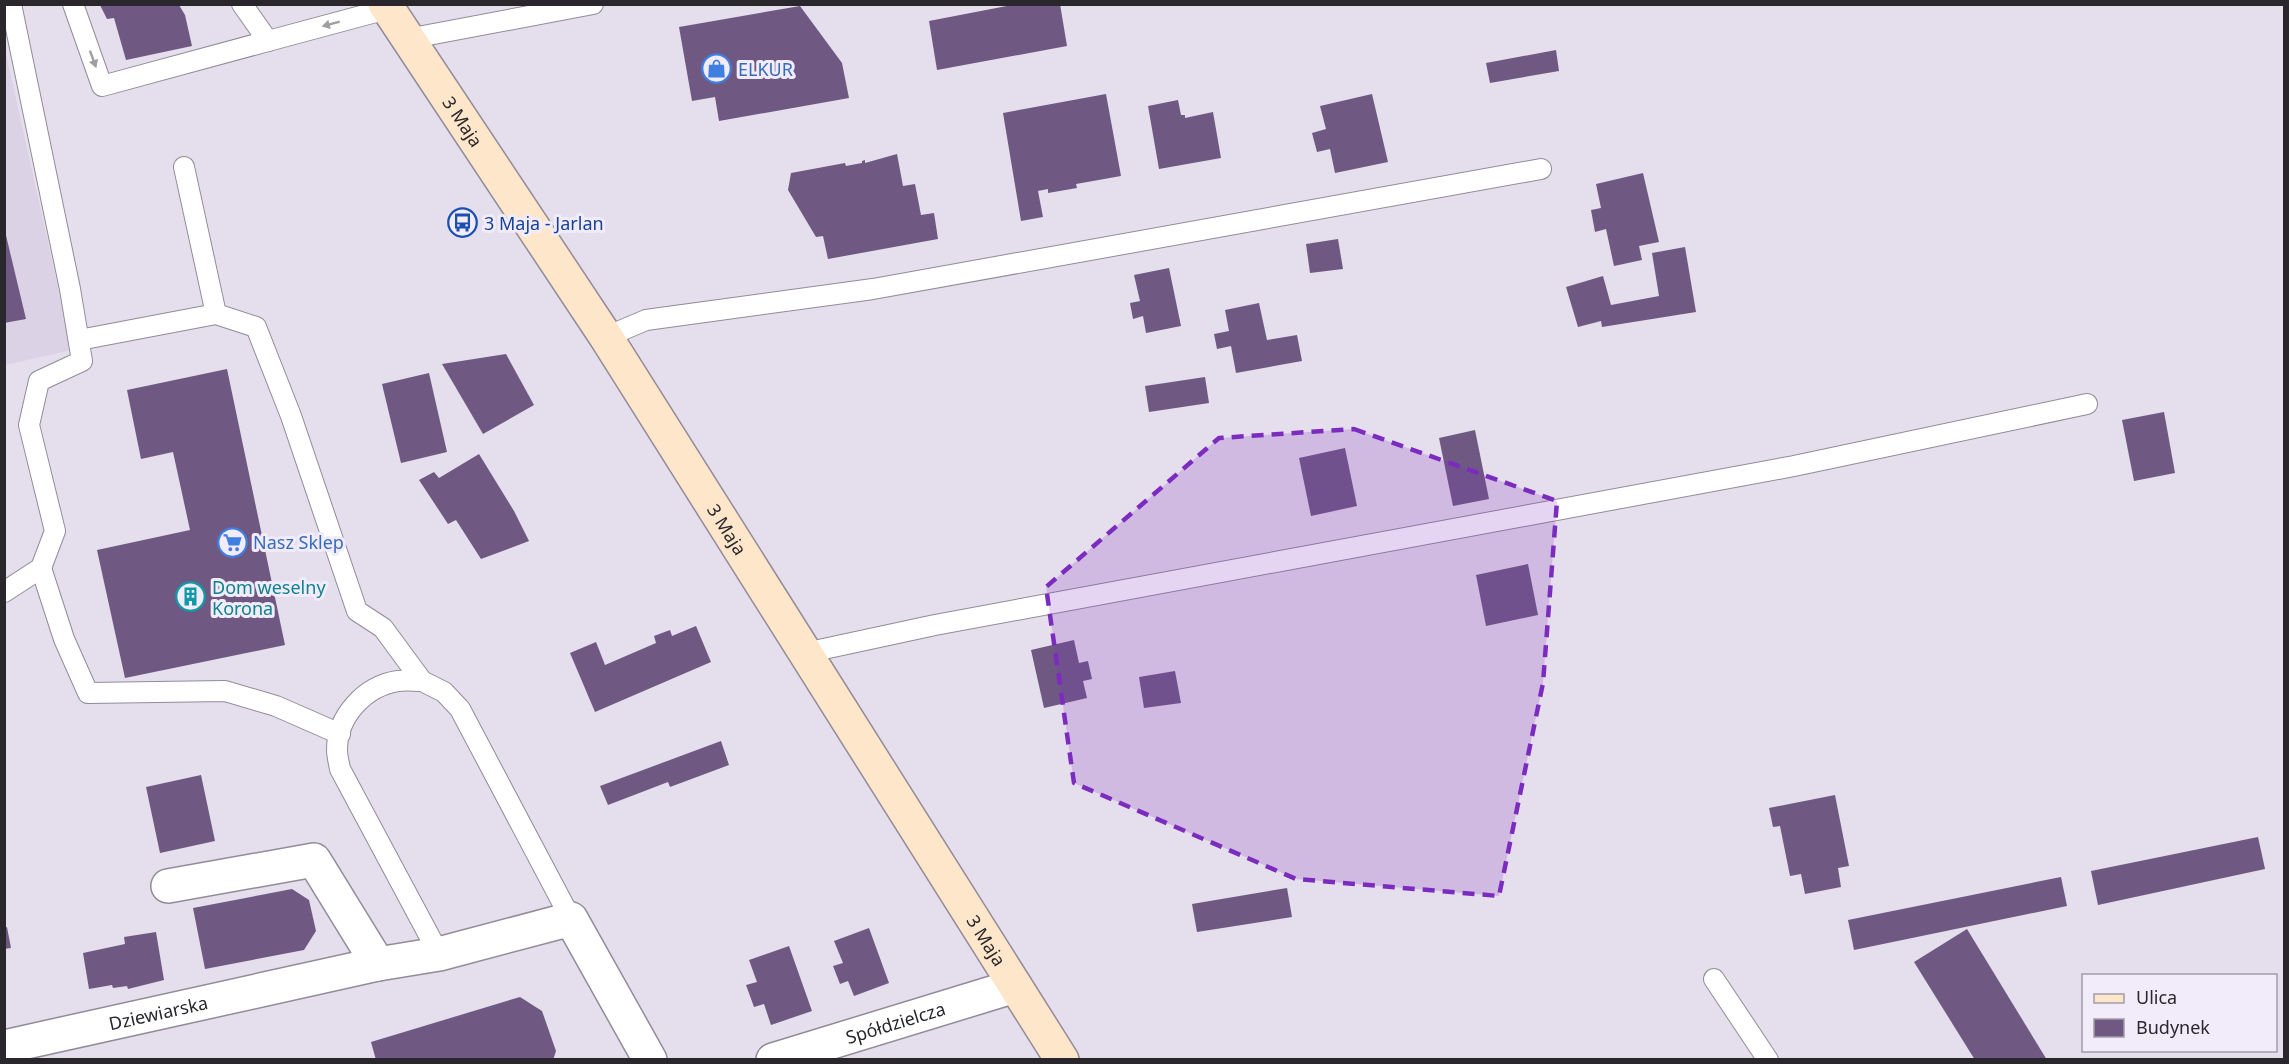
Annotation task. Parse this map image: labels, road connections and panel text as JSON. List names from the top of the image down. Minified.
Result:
{"streets":{"street":["3 Maja","Dziewiarska","Spółdzielcza"]},"crossings":[["3 Maja","Spółdzielcza"]],"places":{"shop":["ELKUR"],"bus stop":["3 Maja - Jarlan"],"supermarket":["Nasz Sklep"],"building":["Dom weselny Korona"]},"legend":["Ulica","Budynek"]}
